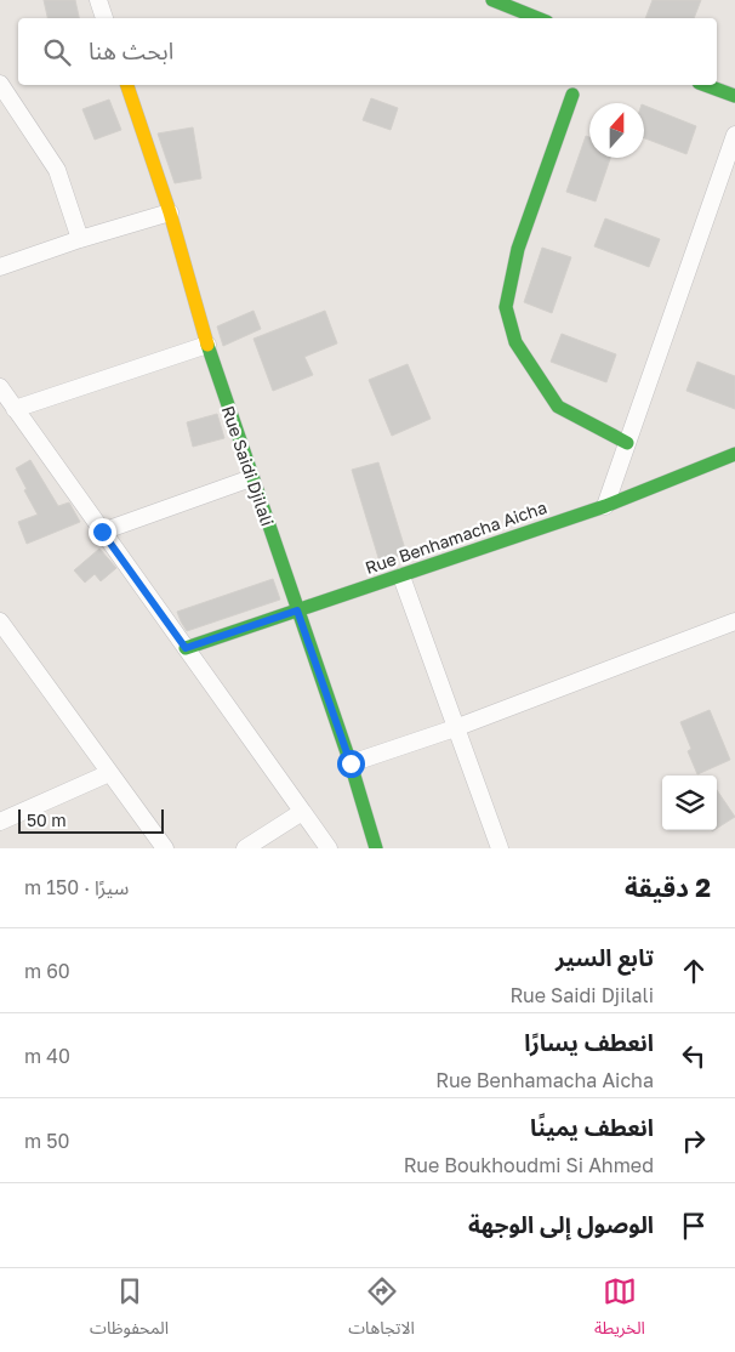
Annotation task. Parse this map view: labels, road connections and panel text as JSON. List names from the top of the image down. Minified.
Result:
{"streets":{"street":["Rue Saidi Djilali","Rue Benhamacha Aicha"]},"crossings":[["Rue Saidi Djilali","Rue Benhamacha Aicha"]],"scale_bar":"50 m","north":"top","page":{"search":"ابحث هنا","scale":"50 m","heading":["2 دقيقة","سيرًا · 150 m"],"list":[["تابع السير","Rue Saidi Djilali","60 m"],["انعطف يسارًا","Rue Benhamacha Aicha","40 m"],["انعطف يمينًا","Rue Boukhoudmi Si Ahmed","50 m"],"الوصول إلى الوجهة"],"nav":["الخريطة","الاتجاهات","المحفوظات"]}}
